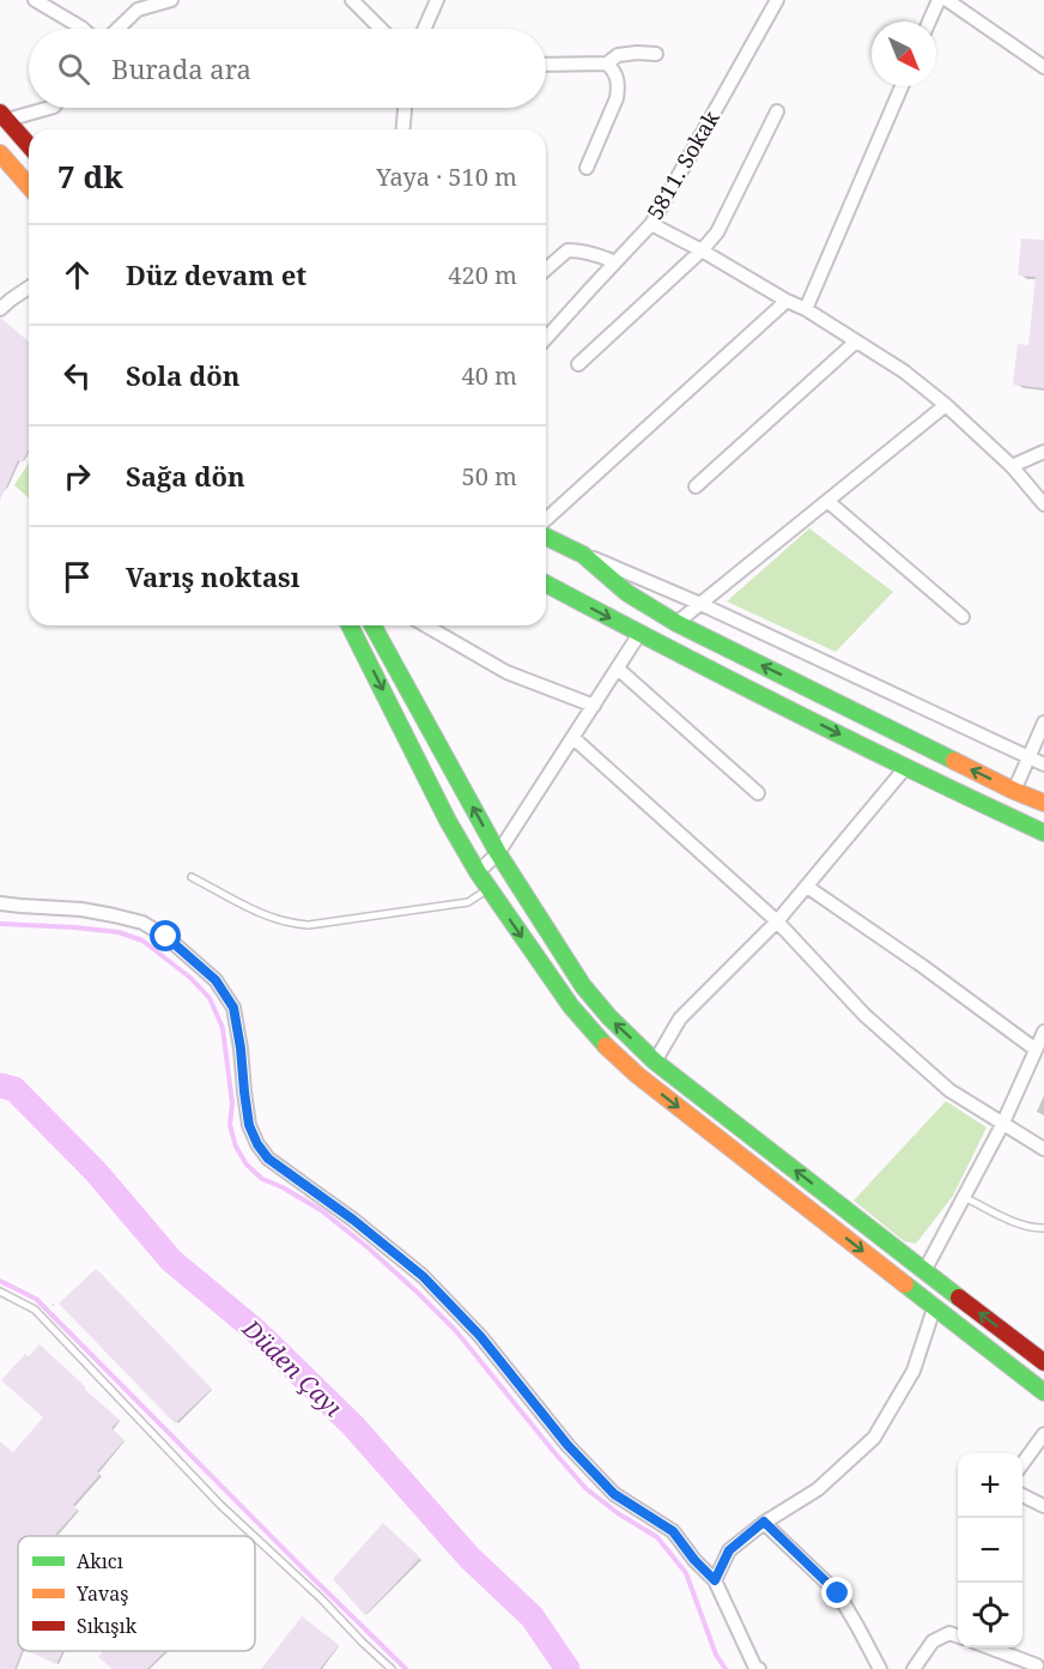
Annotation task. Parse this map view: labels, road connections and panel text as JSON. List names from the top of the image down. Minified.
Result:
{"streets":{"street":["5811. Sokak"]},"water":["Düden Çayı"],"legend":["Akıcı","Yavaş","Sıkışık"],"north":"bottom right","page":{"search":"Burada ara","heading":["7 dk","Yaya · 510 m"],"list":[["Düz devam et","420 m"],["Sola dön","40 m"],["Sağa dön","50 m"],"Varış noktası"],"map_buttons":["+","−"]}}
